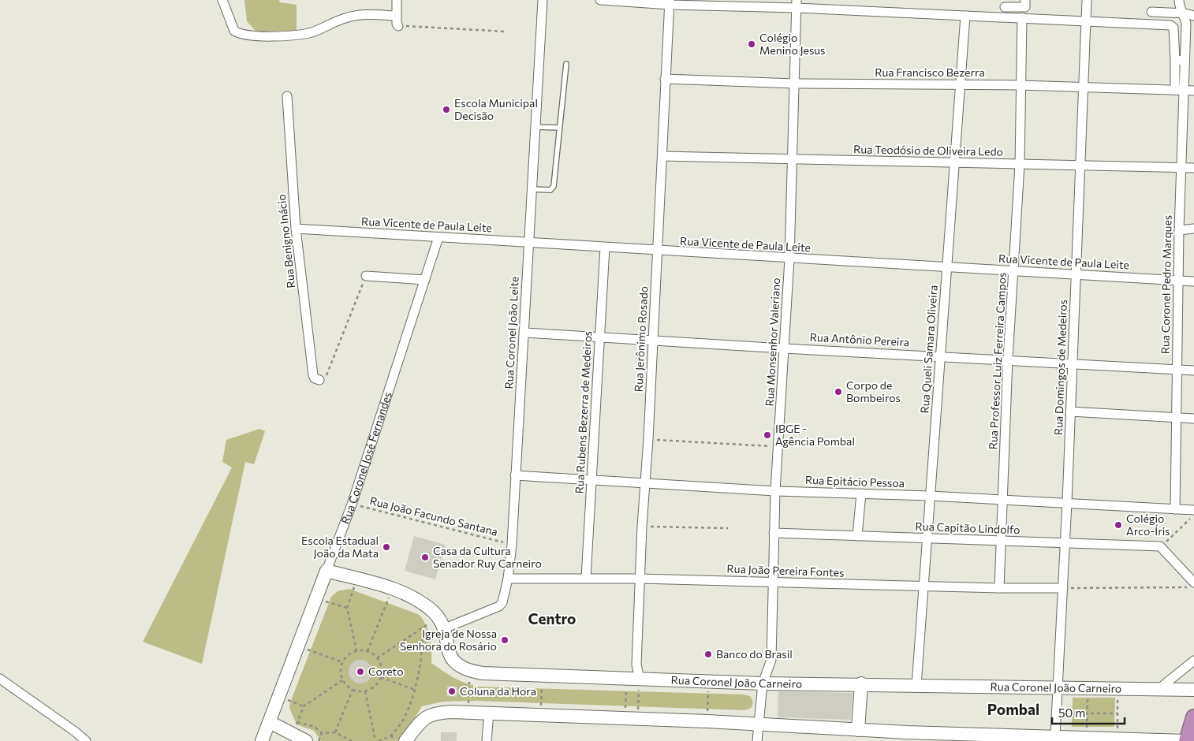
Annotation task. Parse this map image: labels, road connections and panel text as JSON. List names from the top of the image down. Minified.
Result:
{"streets":{"main road":["Rua Coronel José Fernandes","Rua Coronel João Carneiro"],"street":["Rua Francisco Bezerra","Rua Teodósio de Oliveira Ledo","Rua Vicente de Paula Leite","Rua Benigno Inácio","Rua Coronel Pedro Marques","Rua Coronel João Leite","Rua Jerônimo Rosado","Rua Antônio Pereira","Rua Monsenhor Valeriano","Rua Queli Samara Oliveira","Rua Professor Luiz Ferreira Campos","Rua Domingos de Medeiros","Rua Rubens Bezerra de Medeiros","Rua Epitácio Pessoa","Rua Capitão Lindolfo","Rua João Pereira Fontes"],"path":["Rua João Facundo Santana"]},"crossings":[["Rua Francisco Bezerra","Rua Coronel Pedro Marques"],["Rua Francisco Bezerra","Rua Jerônimo Rosado"],["Rua Francisco Bezerra","Rua Monsenhor Valeriano"],["Rua Francisco Bezerra","Rua Queli Samara Oliveira"],["Rua Francisco Bezerra","Rua Professor Luiz Ferreira Campos"],["Rua Francisco Bezerra","Rua Domingos de Medeiros"],["Rua Teodósio de Oliveira Ledo","Rua Coronel Pedro Marques"],["Rua Teodósio de Oliveira Ledo","Rua Jerônimo Rosado"],["Rua Teodósio de Oliveira Ledo","Rua Monsenhor Valeriano"],["Rua Teodósio de Oliveira Ledo","Rua Queli Samara Oliveira"],["Rua Teodósio de Oliveira Ledo","Rua Professor Luiz Ferreira Campos"],["Rua Teodósio de Oliveira Ledo","Rua Domingos de Medeiros"],["Rua Vicente de Paula Leite","Rua Benigno Inácio"],["Rua Vicente de Paula Leite","Rua Coronel Pedro Marques"],["Rua Vicente de Paula Leite","Rua Coronel João Leite"],["Rua Vicente de Paula Leite","Rua Jerônimo Rosado"],["Rua Vicente de Paula Leite","Rua Monsenhor Valeriano"],["Rua Vicente de Paula Leite","Rua Queli Samara Oliveira"],["Rua Vicente de Paula Leite","Rua Professor Luiz Ferreira Campos"],["Rua Vicente de Paula Leite","Rua Domingos de Medeiros"],["Rua Vicente de Paula Leite","Rua Rubens Bezerra de Medeiros"],["Rua Vicente de Paula Leite","Rua Coronel José Fernandes"],["Rua Coronel Pedro Marques","Rua Antônio Pereira"],["Rua Coronel Pedro Marques","Rua Epitácio Pessoa"],["Rua Coronel João Leite","Rua Antônio Pereira"],["Rua Coronel João Leite","Rua Epitácio Pessoa"],["Rua Coronel João Leite","Rua João Facundo Santana"],["Rua Coronel João Leite","Rua João Pereira Fontes"],["Rua Coronel João Leite","Rua Coronel João Carneiro"],["Rua Jerônimo Rosado","Rua Antônio Pereira"],["Rua Jerônimo Rosado","Rua Epitácio Pessoa"],["Rua Jerônimo Rosado","Rua João Pereira Fontes"],["Rua Jerônimo Rosado","Rua Coronel João Carneiro"],["Rua Antônio Pereira","Rua Monsenhor Valeriano"],["Rua Antônio Pereira","Rua Queli Samara Oliveira"],["Rua Antônio Pereira","Rua Professor Luiz Ferreira Campos"],["Rua Antônio Pereira","Rua Domingos de Medeiros"],["Rua Antônio Pereira","Rua Rubens Bezerra de Medeiros"],["Rua Monsenhor Valeriano","Rua Epitácio Pessoa"],["Rua Monsenhor Valeriano","Rua Capitão Lindolfo"],["Rua Monsenhor Valeriano","Rua João Pereira Fontes"],["Rua Monsenhor Valeriano","Rua Coronel João Carneiro"],["Rua Queli Samara Oliveira","Rua Epitácio Pessoa"],["Rua Queli Samara Oliveira","Rua Capitão Lindolfo"],["Rua Queli Samara Oliveira","Rua João Pereira Fontes"],["Rua Queli Samara Oliveira","Rua Coronel João Carneiro"],["Rua Professor Luiz Ferreira Campos","Rua Epitácio Pessoa"],["Rua Professor Luiz Ferreira Campos","Rua Capitão Lindolfo"],["Rua Professor Luiz Ferreira Campos","Rua João Pereira Fontes"],["Rua Domingos de Medeiros","Rua Epitácio Pessoa"],["Rua Domingos de Medeiros","Rua Capitão Lindolfo"],["Rua Domingos de Medeiros","Rua João Pereira Fontes"],["Rua Domingos de Medeiros","Rua Coronel João Carneiro"],["Rua Rubens Bezerra de Medeiros","Rua Epitácio Pessoa"],["Rua Rubens Bezerra de Medeiros","Rua João Pereira Fontes"],["Rua Coronel José Fernandes","Rua João Facundo Santana"]],"districts":["Centro","Pombal"],"places":["Colégio Menino Jesus","Escola Municipal Decisão","Corpo de Bombeiros","IBGE - Agência Pombal","Colégio Arco-Íris","Escola Estadual João da Mata","Casa da Cultura Senador Ruy Carneiro","Igreja de Nossa Senhora do Rosário","Banco do Brasil","Coreto","Coluna da Hora"],"scale_bar":"50 m"}
